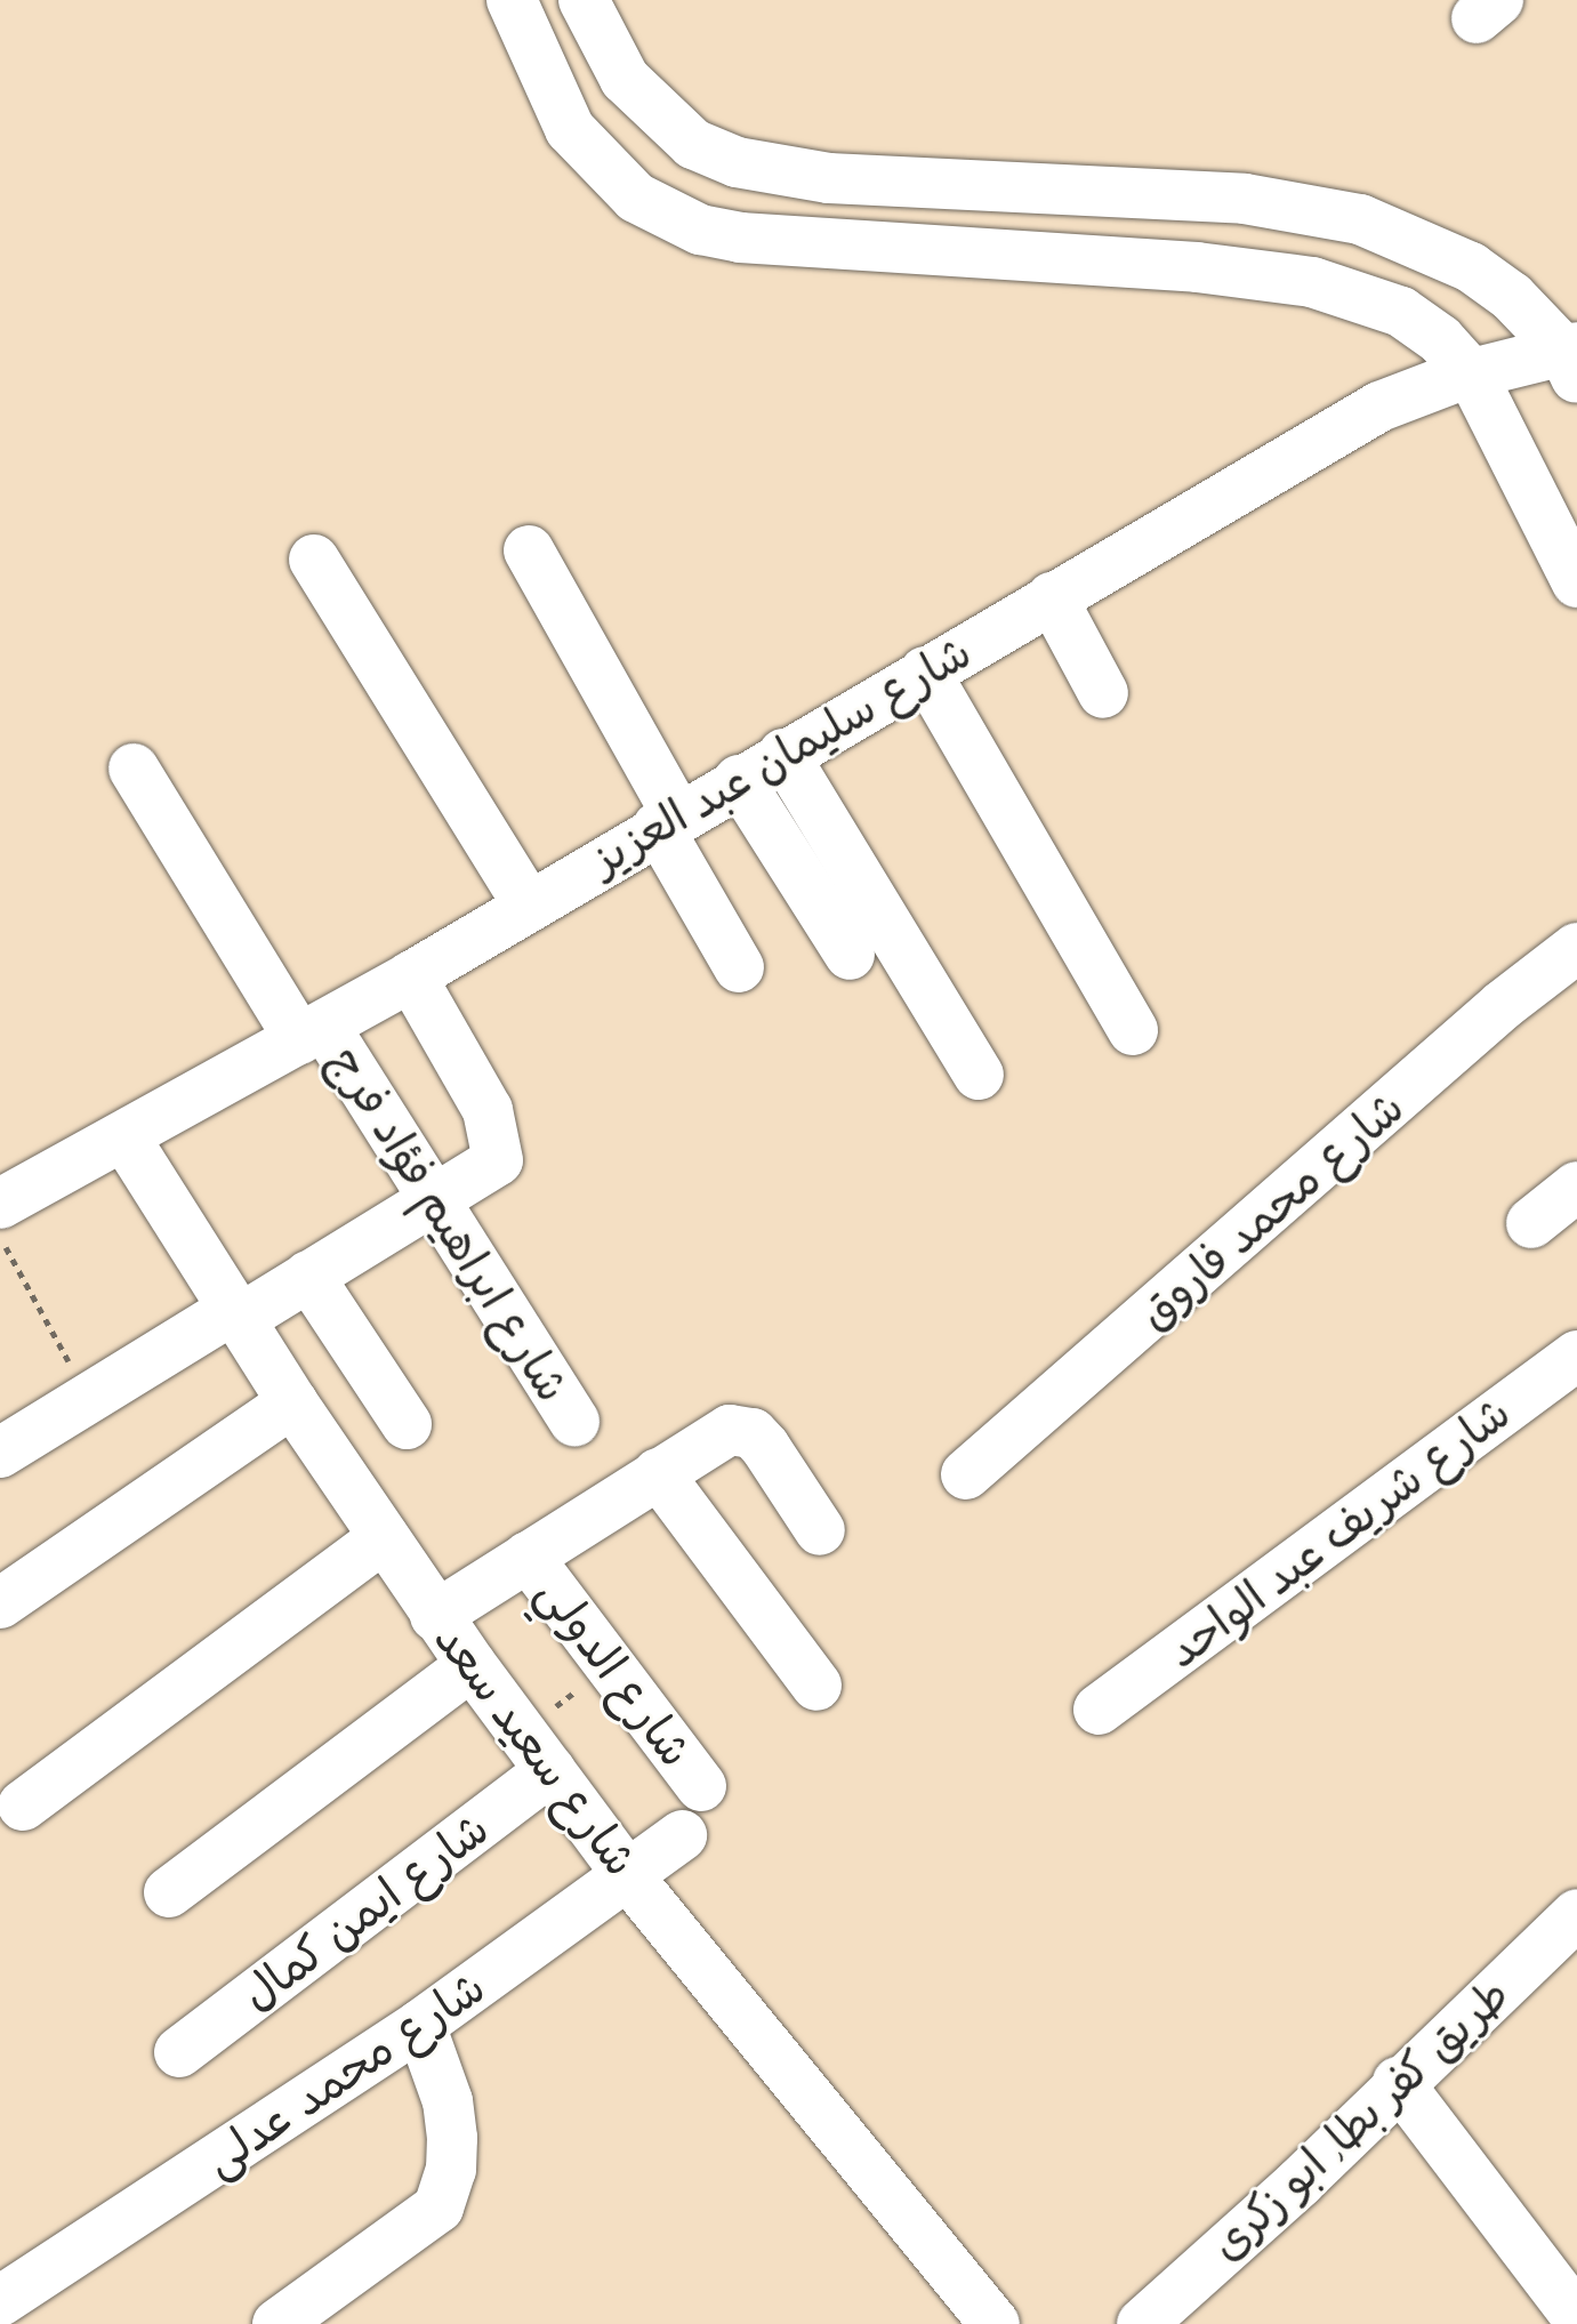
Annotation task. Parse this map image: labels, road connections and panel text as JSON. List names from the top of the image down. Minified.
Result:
{"streets":{"street":["شارع سليمان عبد العزيز","شارع محمد فاروق","شارع ابراهيم فؤاد فرج","شارع شريف عبد الواحد","شارع الدولي","شارع سعيد سعد","شارع ايمن كمال","شارع محمد عدلى","طريق كفر بطا, ابو زكرى"]},"crossings":[["شارع سليمان عبد العزيز","شارع ابراهيم فؤاد فرج"],["شارع سليمان عبد العزيز","شارع سعيد سعد"],["شارع سعيد سعد","شارع ايمن كمال"],["شارع سعيد سعد","شارع محمد عدلى"]]}
